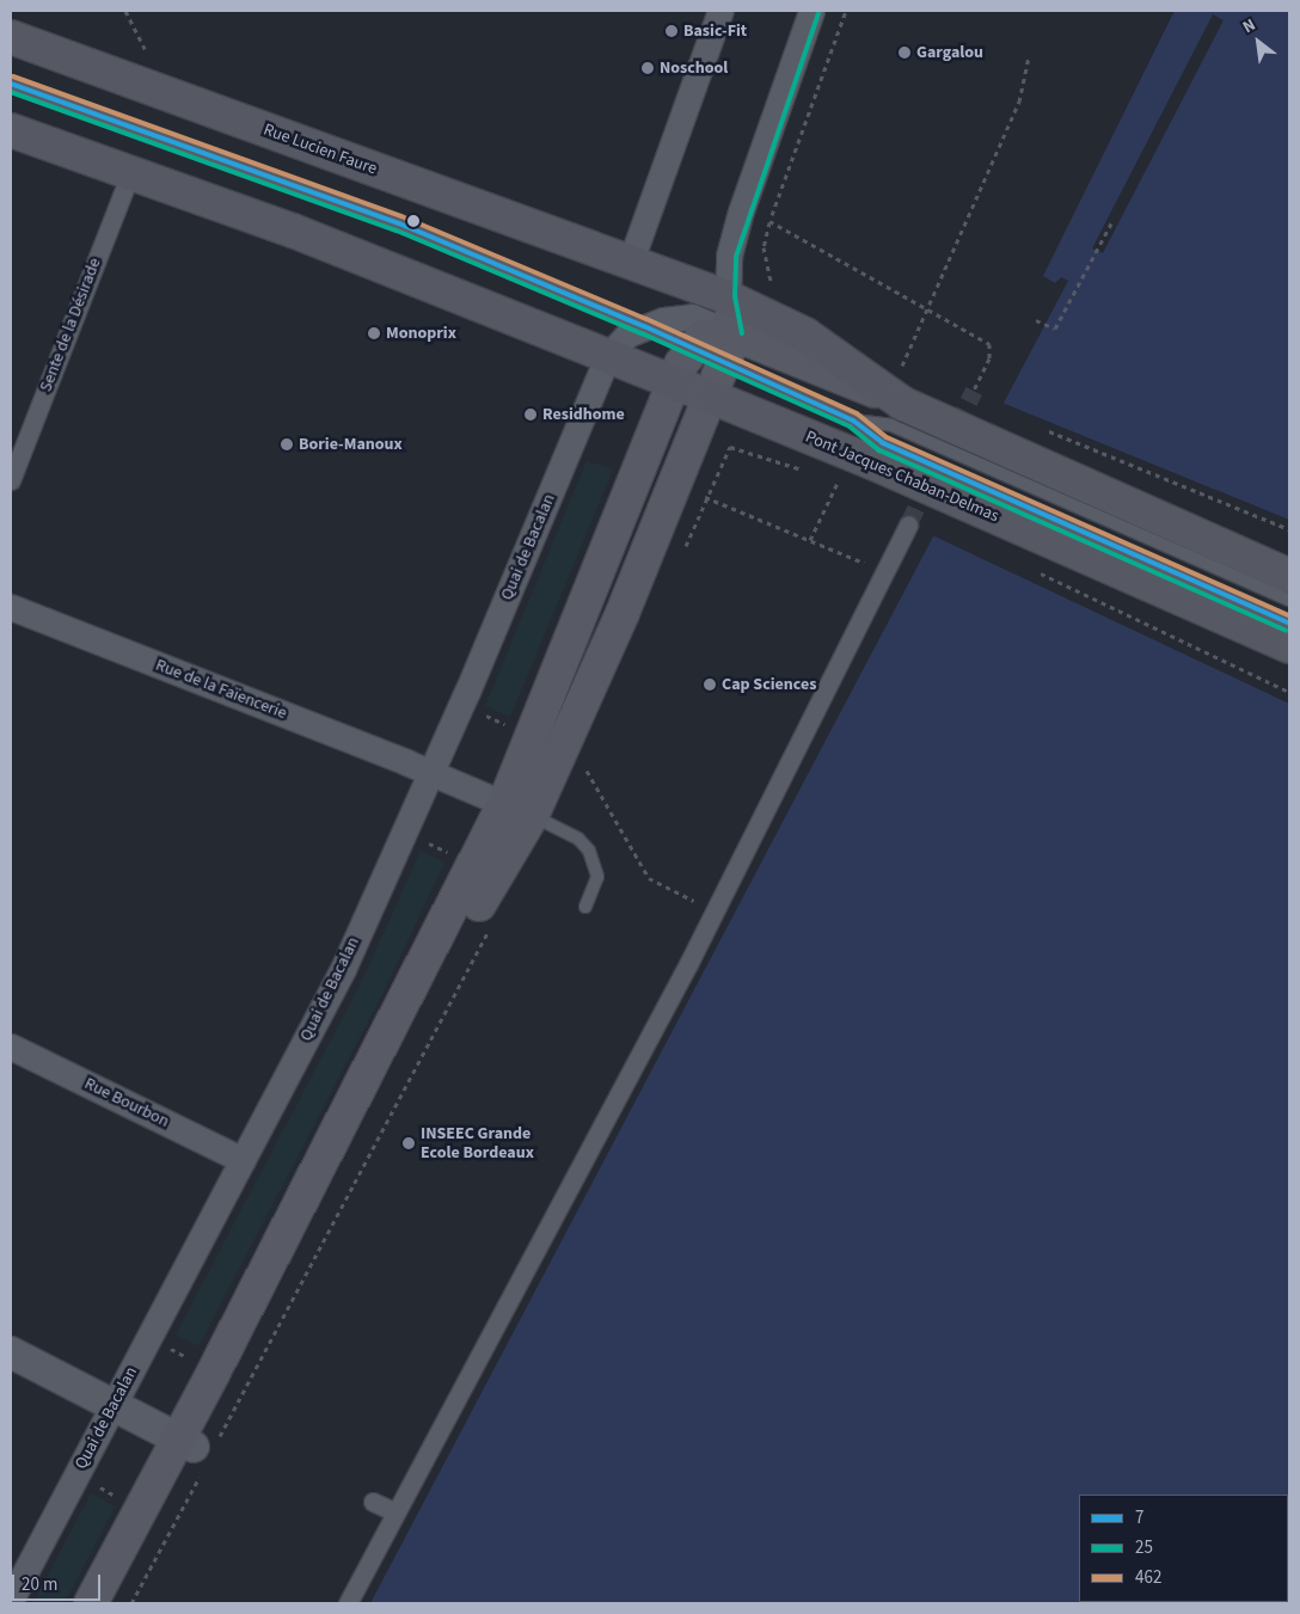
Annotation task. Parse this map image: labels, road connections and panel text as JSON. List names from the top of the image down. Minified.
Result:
{"streets":{"main road":["Rue Lucien Faure","Pont Jacques Chaban-Delmas"],"street":["Sente de la Désirade","Quai de Bacalan","Rue de la Faïencerie","Rue Bourbon"]},"crossings":[["Pont Jacques Chaban-Delmas","Quai de Bacalan"],["Quai de Bacalan","Rue de la Faïencerie"],["Quai de Bacalan","Rue Bourbon"]],"places":["Basic-Fit","Gargalou","Noschool","Monoprix","Residhome","Borie-Manoux","Cap Sciences","INSEEC Grande Ecole Bordeaux"],"lines":["transit line 25","transit line 462","transit line 7"],"legend":["7","25","462"],"scale_bar":"20 m","north":"top left"}
